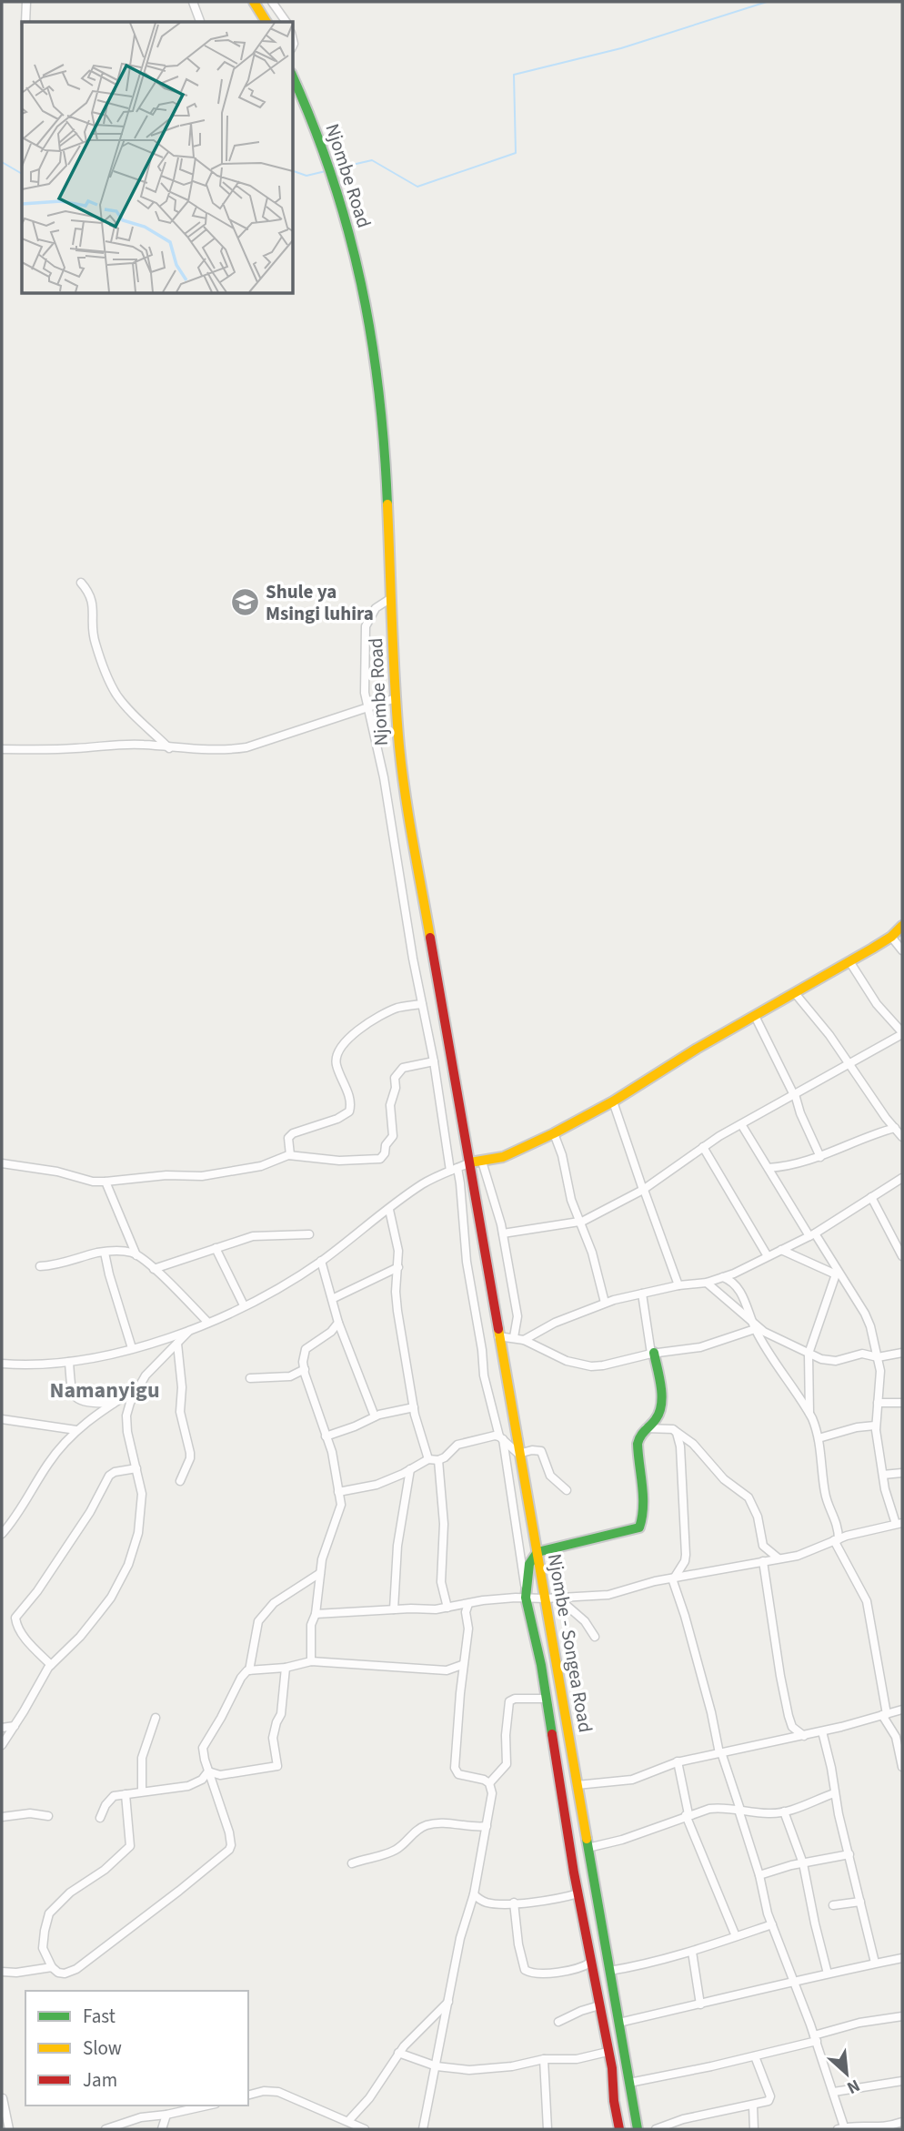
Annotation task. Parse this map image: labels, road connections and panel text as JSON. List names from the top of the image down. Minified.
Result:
{"streets":{"main road":["Njombe Road","Njombe - Songea Road"]},"crossings":[["Njombe Road","Njombe - Songea Road"]],"districts":["Namanyigu"],"places":{"school or university":["Shule ya Msingi luhira"]},"legend":["Fast","Slow","Jam"],"north":"bottom right"}
